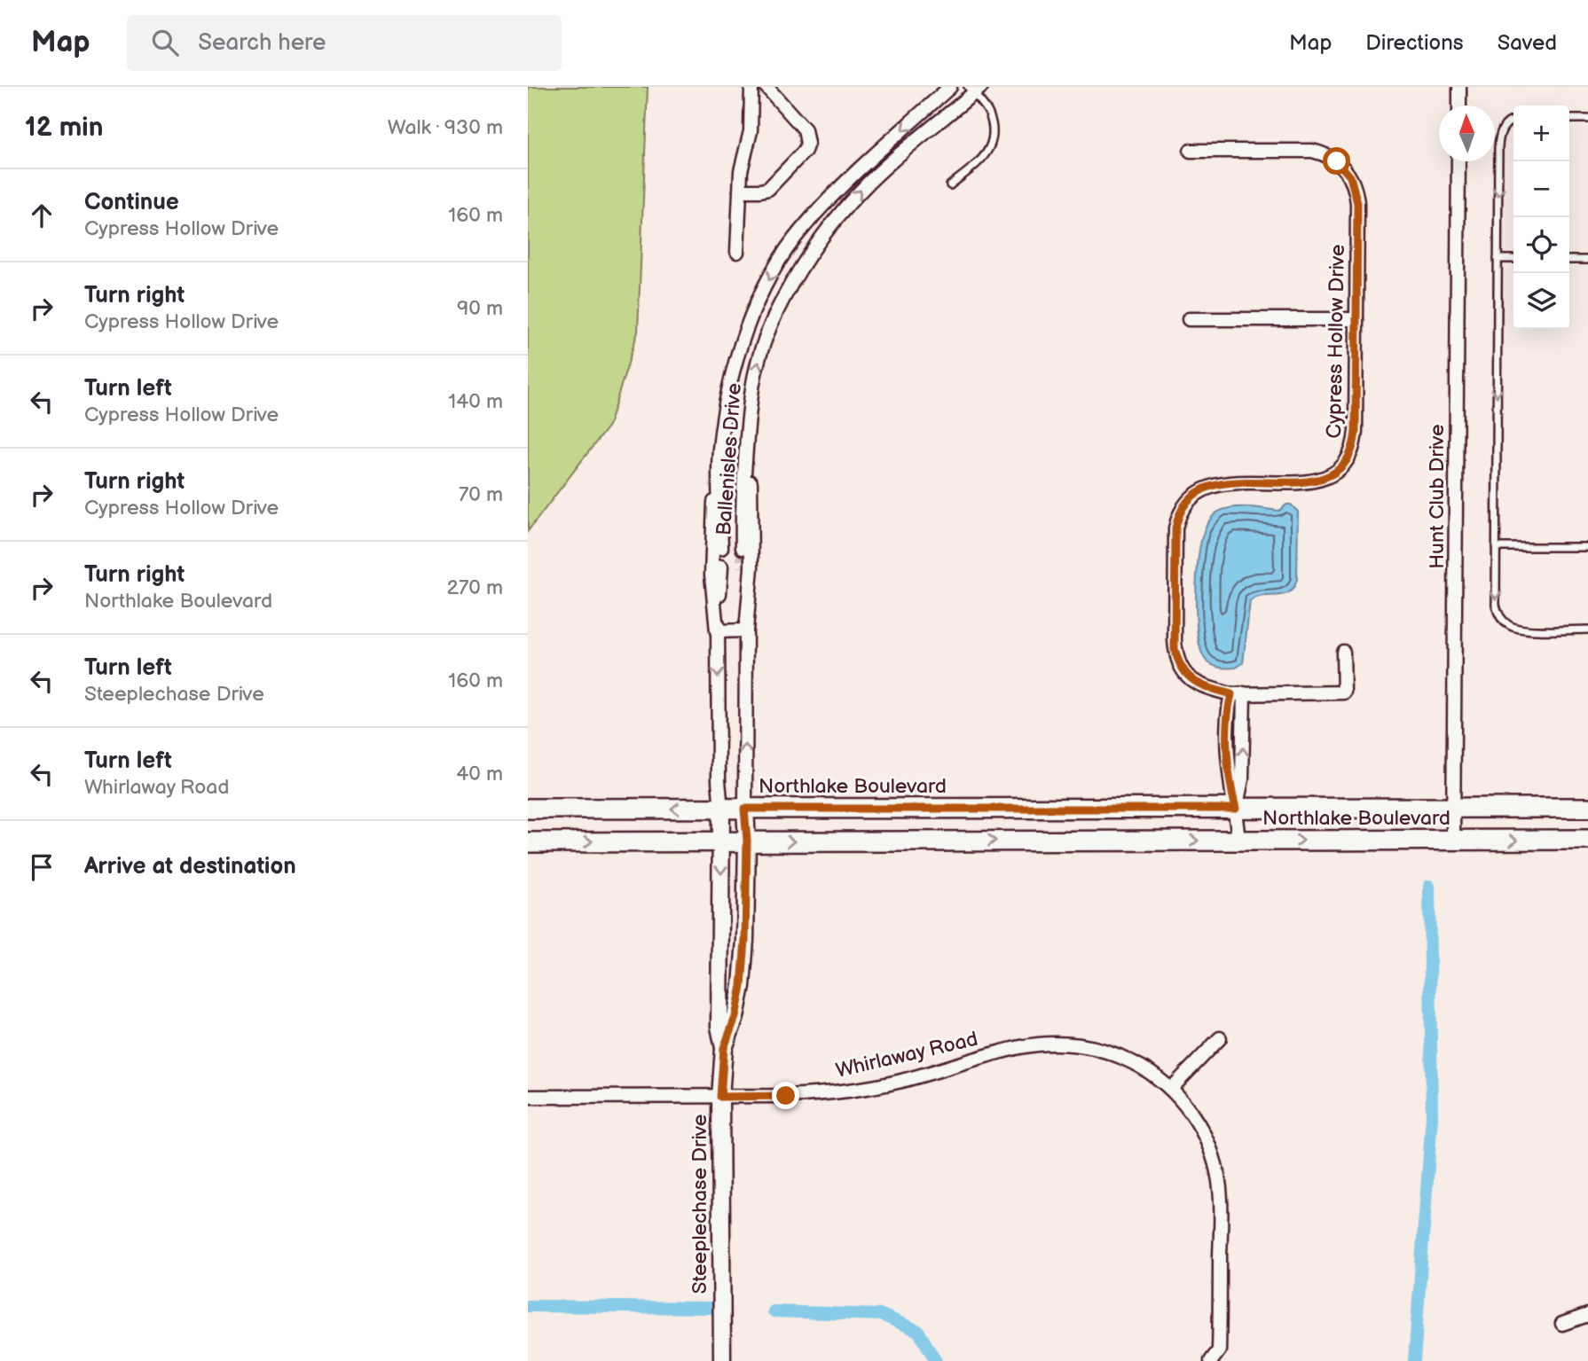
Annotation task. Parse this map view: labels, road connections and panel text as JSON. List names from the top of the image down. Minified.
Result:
{"streets":{"main road":["Northlake Boulevard"],"street":["Cypress Hollow Drive","Ballenisles Drive","Hunt Club Drive","Whirlaway Road","Steeplechase Drive"]},"crossings":[["Hunt Club Drive","Northlake Boulevard"],["Northlake Boulevard","Steeplechase Drive"],["Whirlaway Road","Steeplechase Drive"]],"north":"top","page":{"header":"Map","search":"Search here","nav":["Map","Directions","Saved"],"heading":["12 min","Walk · 930 m"],"map_buttons":["+","−"],"list":[["Continue","Cypress Hollow Drive","160 m"],["Turn right","Cypress Hollow Drive","90 m"],["Turn left","Cypress Hollow Drive","140 m"],["Turn right","Cypress Hollow Drive","70 m"],["Turn right","Northlake Boulevard","270 m"],["Turn left","Steeplechase Drive","160 m"],["Turn left","Whirlaway Road","40 m"],"Arrive at destination"]}}
